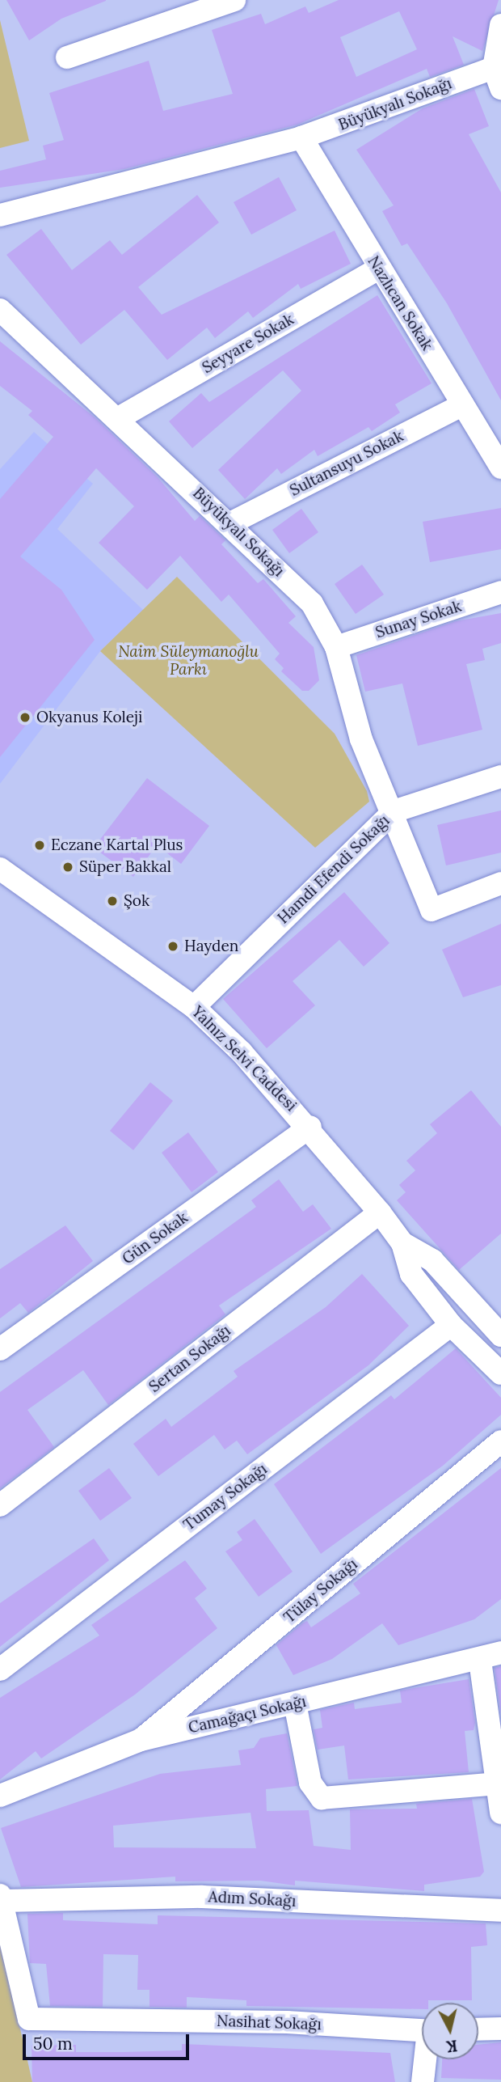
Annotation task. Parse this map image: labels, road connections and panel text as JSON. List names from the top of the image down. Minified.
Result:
{"streets":{"street":["Büyükyalı Sokağı","Nazlıcan Sokak","Seyyare Sokak","Sultansuyu Sokak","Sunay Sokak","Hamdi Efendi Sokağı","Yalnız Selvi Caddesi","Gün Sokak","Sertan Sokağı","Tumay Sokağı","Tülay Sokağı","Camağaçı Sokağı","Adım Sokağı","Nasihat Sokağı"]},"crossings":[["Büyükyalı Sokağı","Nazlıcan Sokak"],["Büyükyalı Sokağı","Seyyare Sokak"],["Büyükyalı Sokağı","Sultansuyu Sokak"],["Büyükyalı Sokağı","Sunay Sokak"],["Büyükyalı Sokağı","Hamdi Efendi Sokağı"],["Nazlıcan Sokak","Seyyare Sokak"],["Nazlıcan Sokak","Sultansuyu Sokak"],["Hamdi Efendi Sokağı","Yalnız Selvi Caddesi"],["Yalnız Selvi Caddesi","Gün Sokak"],["Yalnız Selvi Caddesi","Sertan Sokağı"],["Yalnız Selvi Caddesi","Tumay Sokağı"],["Tülay Sokağı","Camağaçı Sokağı"],["Adım Sokağı","Nasihat Sokağı"]],"parks":["Naim Süleymanoğlu Parkı"],"places":["Okyanus Koleji","Eczane Kartal Plus","Süper Bakkal","Şok","Hayden"],"scale_bar":"50 m","north":"bottom"}
